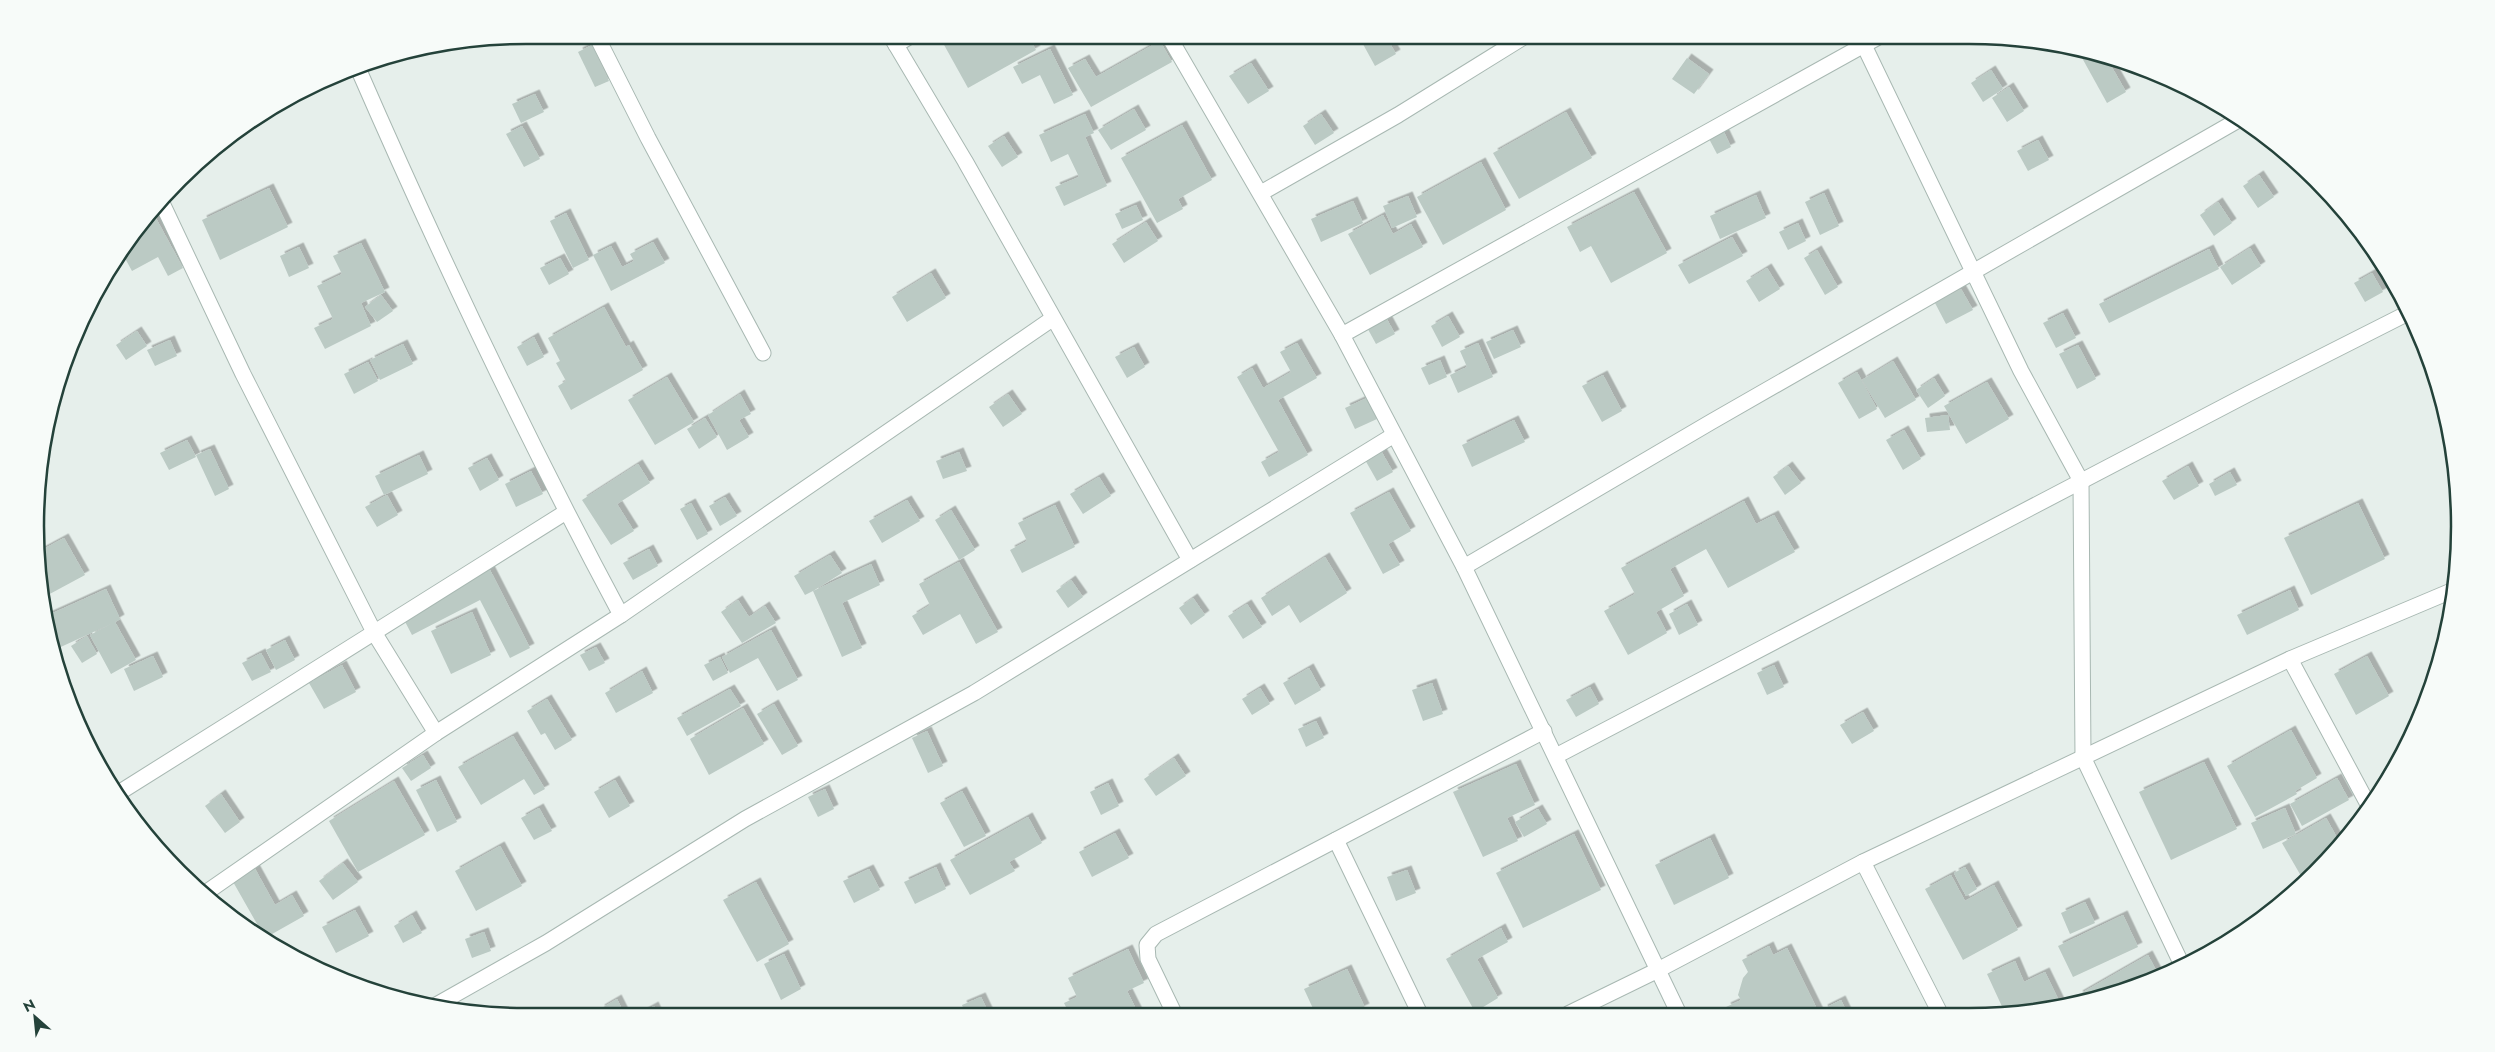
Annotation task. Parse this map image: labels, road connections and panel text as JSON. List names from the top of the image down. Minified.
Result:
{"north":"top left"}
